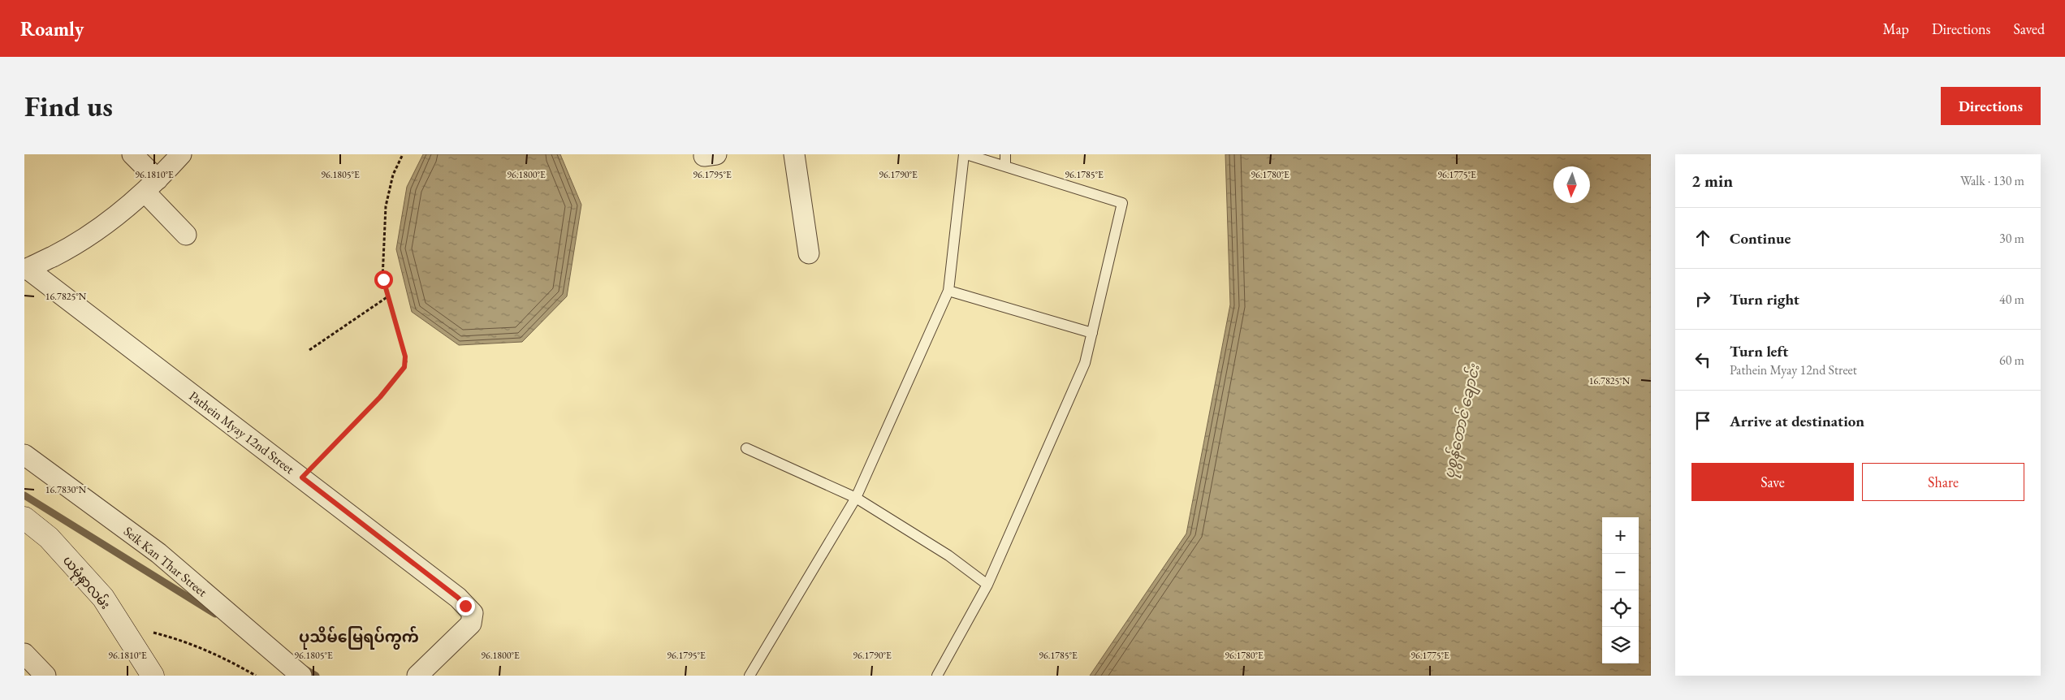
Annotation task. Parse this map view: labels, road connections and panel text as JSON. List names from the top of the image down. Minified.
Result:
{"streets":{"main road":["ယမုံနာလမ်း"],"street":["Pathein Myay 12nd Street","Seik Kan Thar Street"]},"districts":["ပုသိမ်မြေရပ်ကွက်"],"water":["ပုစွန်တောင် ချောင်း"],"north":"bottom","page":{"header":"Roamly","nav":["Map","Directions","Saved"],"buttons":["Directions",["Save","Share"]],"title":"Find us","heading":["2 min","Walk · 130 m"],"list":[["Continue","30 m"],["Turn right","40 m"],["Turn left","Pathein Myay 12nd Street","60 m"],"Arrive at destination"],"map_buttons":["+","−"]},"coordinates":["96.1810°E","96.1805°E","96.1800°E","96.1795°E","96.1790°E","96.1785°E","96.1780°E","96.1775°E","16.7825°N","16.7830°N"]}
